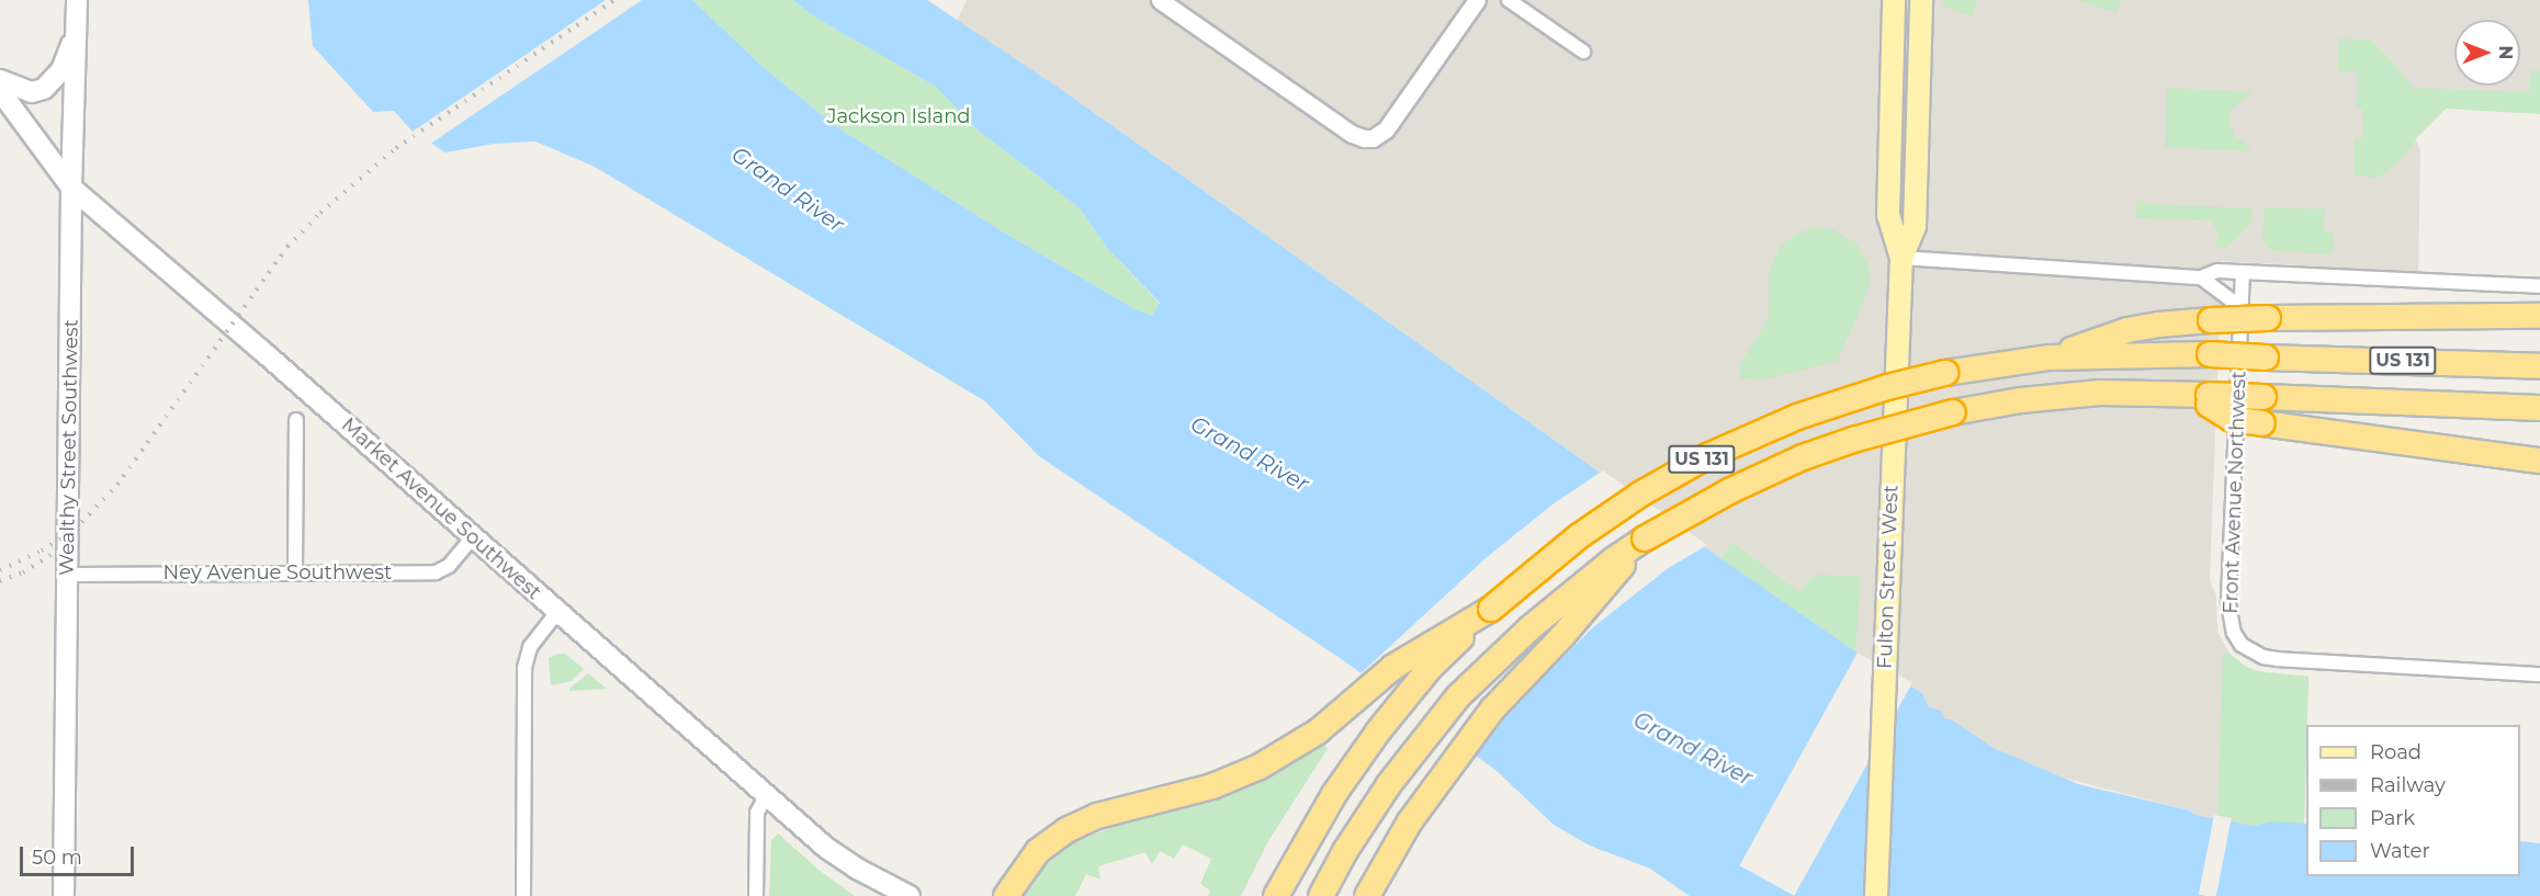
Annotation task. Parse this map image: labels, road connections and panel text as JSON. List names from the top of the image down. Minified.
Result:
{"streets":{"highway":["US 131"],"main road":["Wealthy Street Southwest","Market Avenue Southwest","Fulton Street West"],"street":["Front Avenue Northwest","Ney Avenue Southwest"]},"crossings":[["Wealthy Street Southwest","Market Avenue Southwest"],["Wealthy Street Southwest","Ney Avenue Southwest"],["Market Avenue Southwest","Ney Avenue Southwest"]],"water":["Grand River"],"parks":["Jackson Island"],"legend":["Road","Railway","Park","Water"],"scale_bar":"50 m","north":"right"}
